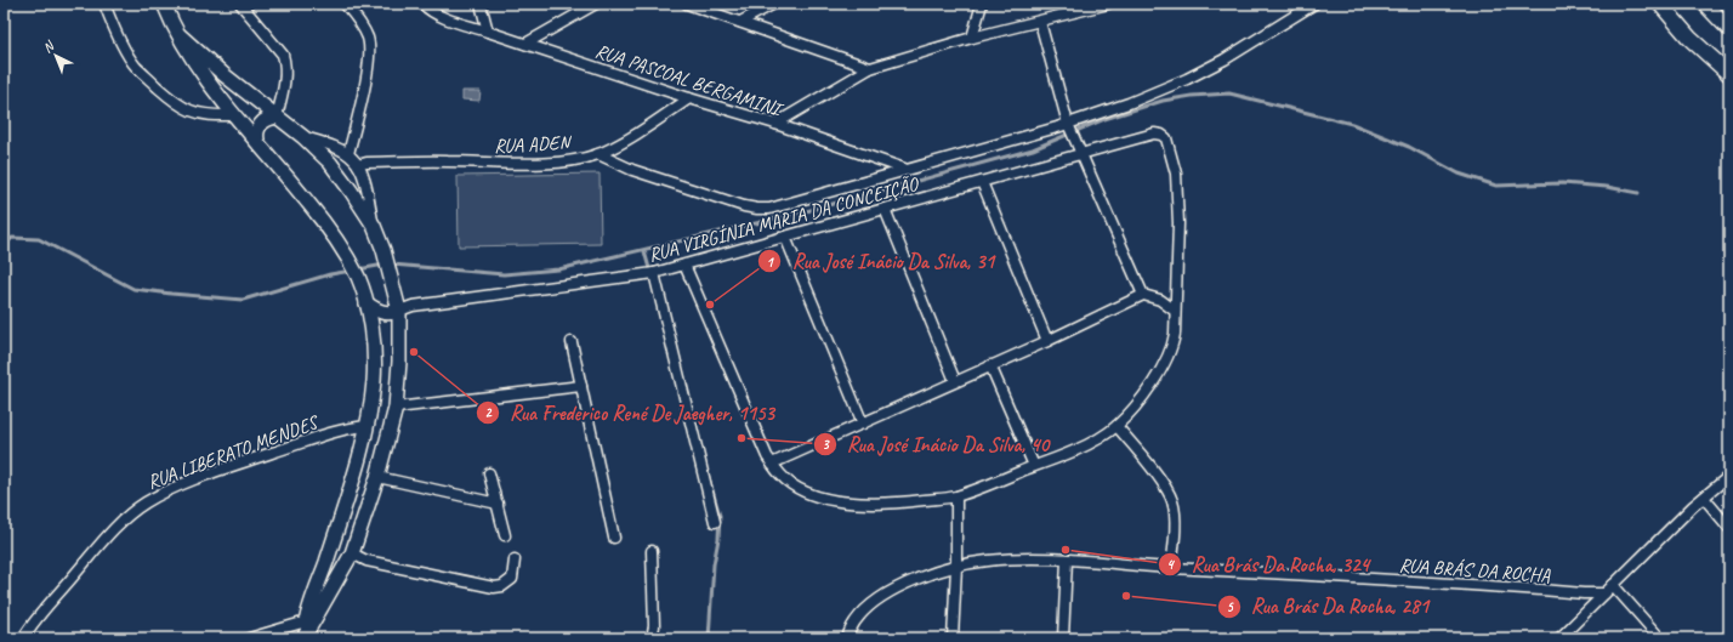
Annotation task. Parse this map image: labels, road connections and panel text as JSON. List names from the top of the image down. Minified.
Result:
{"streets":{"street":["RUA PASCOAL BERGAMINI","RUA ADEN","RUA VIRGÍNIA MARIA DA CONCEIÇÃO","RUA LIBERATO MENDES","RUA BRÁS DA ROCHA"]},"crossings":[["RUA PASCOAL BERGAMINI","RUA ADEN"],["RUA PASCOAL BERGAMINI","RUA VIRGÍNIA MARIA DA CONCEIÇÃO"],["RUA ADEN","RUA VIRGÍNIA MARIA DA CONCEIÇÃO"]],"places":["Rua José Inácio Da Silva, 31","Rua Frederico René De Jaegher, 1153","Rua José Inácio Da Silva, 40","Rua Brás Da Rocha, 324","Rua Brás Da Rocha, 281"],"north":"top left"}
